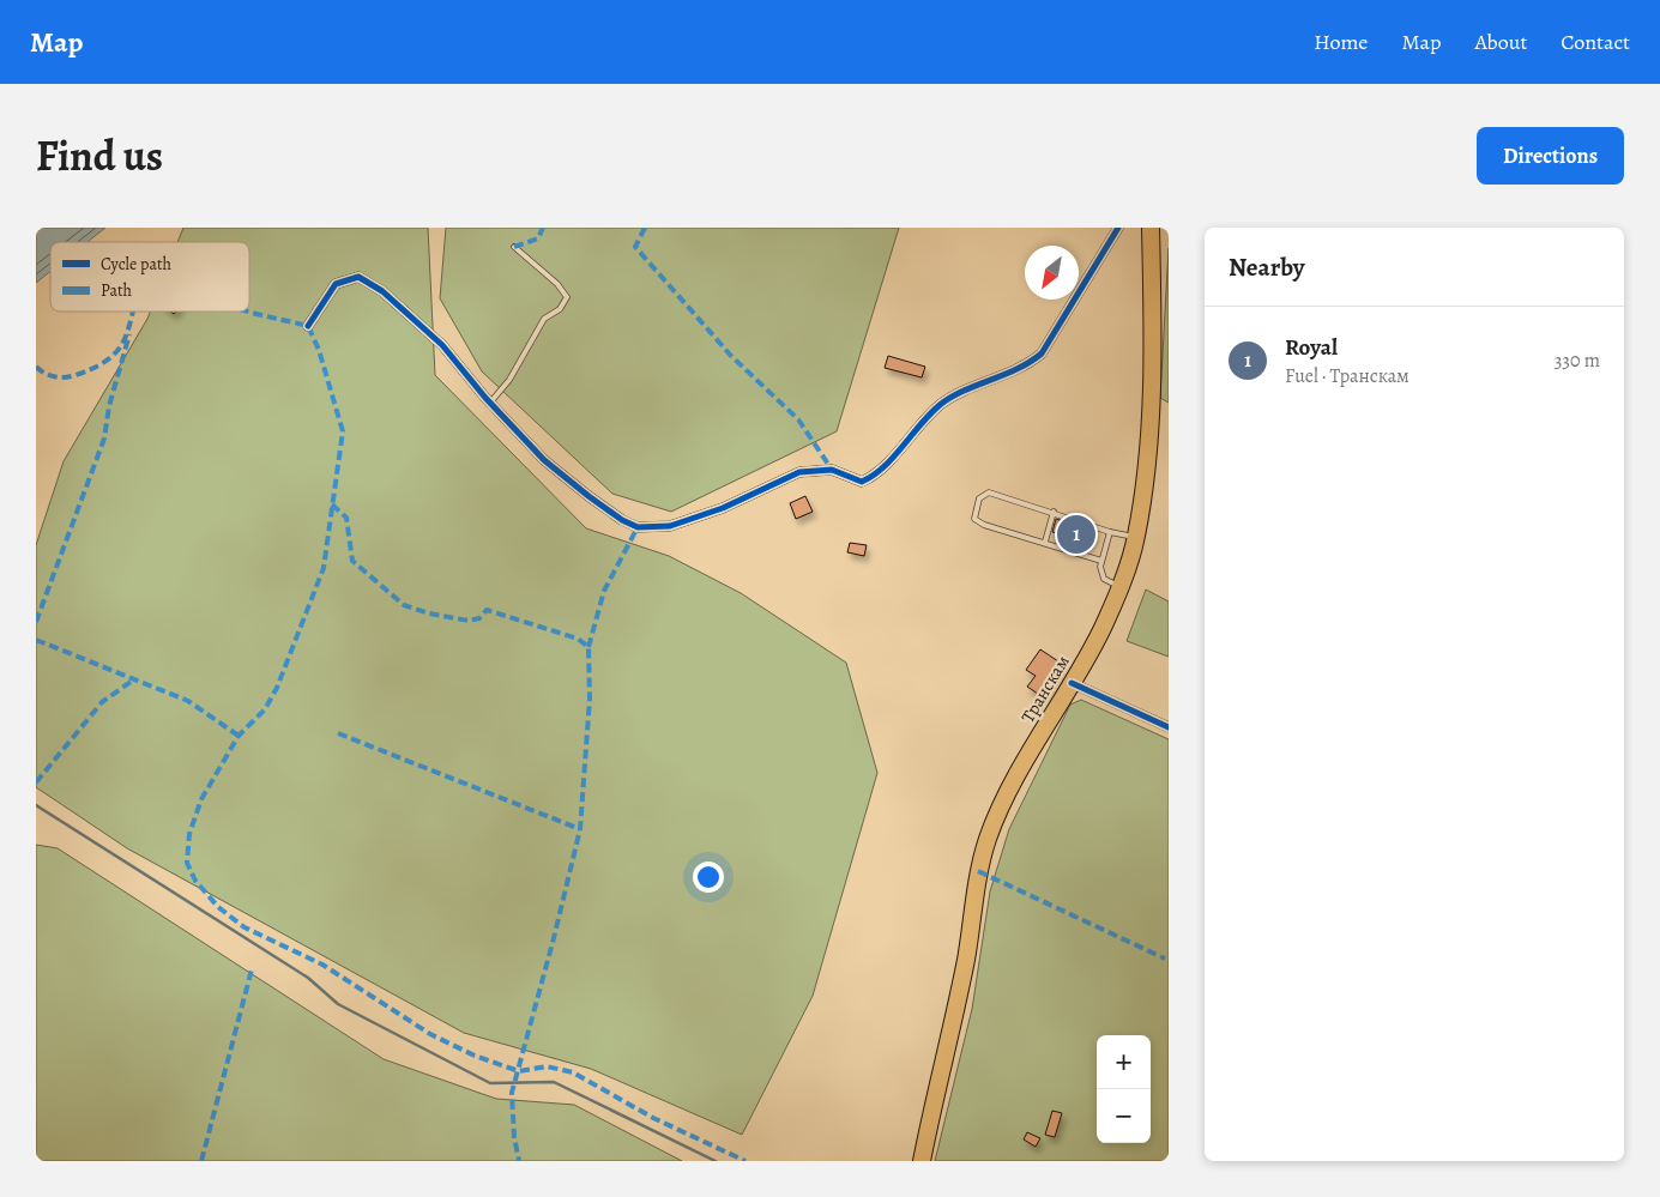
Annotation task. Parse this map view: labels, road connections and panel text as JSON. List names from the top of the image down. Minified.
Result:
{"streets":{"highway":["Транскам"]},"legend":["Cycle path","Path"],"north":"bottom left","page":{"header":"Map","nav":["Home","Map","About","Contact"],"title":"Find us","buttons":"Directions","heading":"Nearby","list":[{"mark":"1","name":"Royal","note":"Fuel · Транскам","value":"330 m"}],"pins":"1","map_buttons":["+","−"]}}
